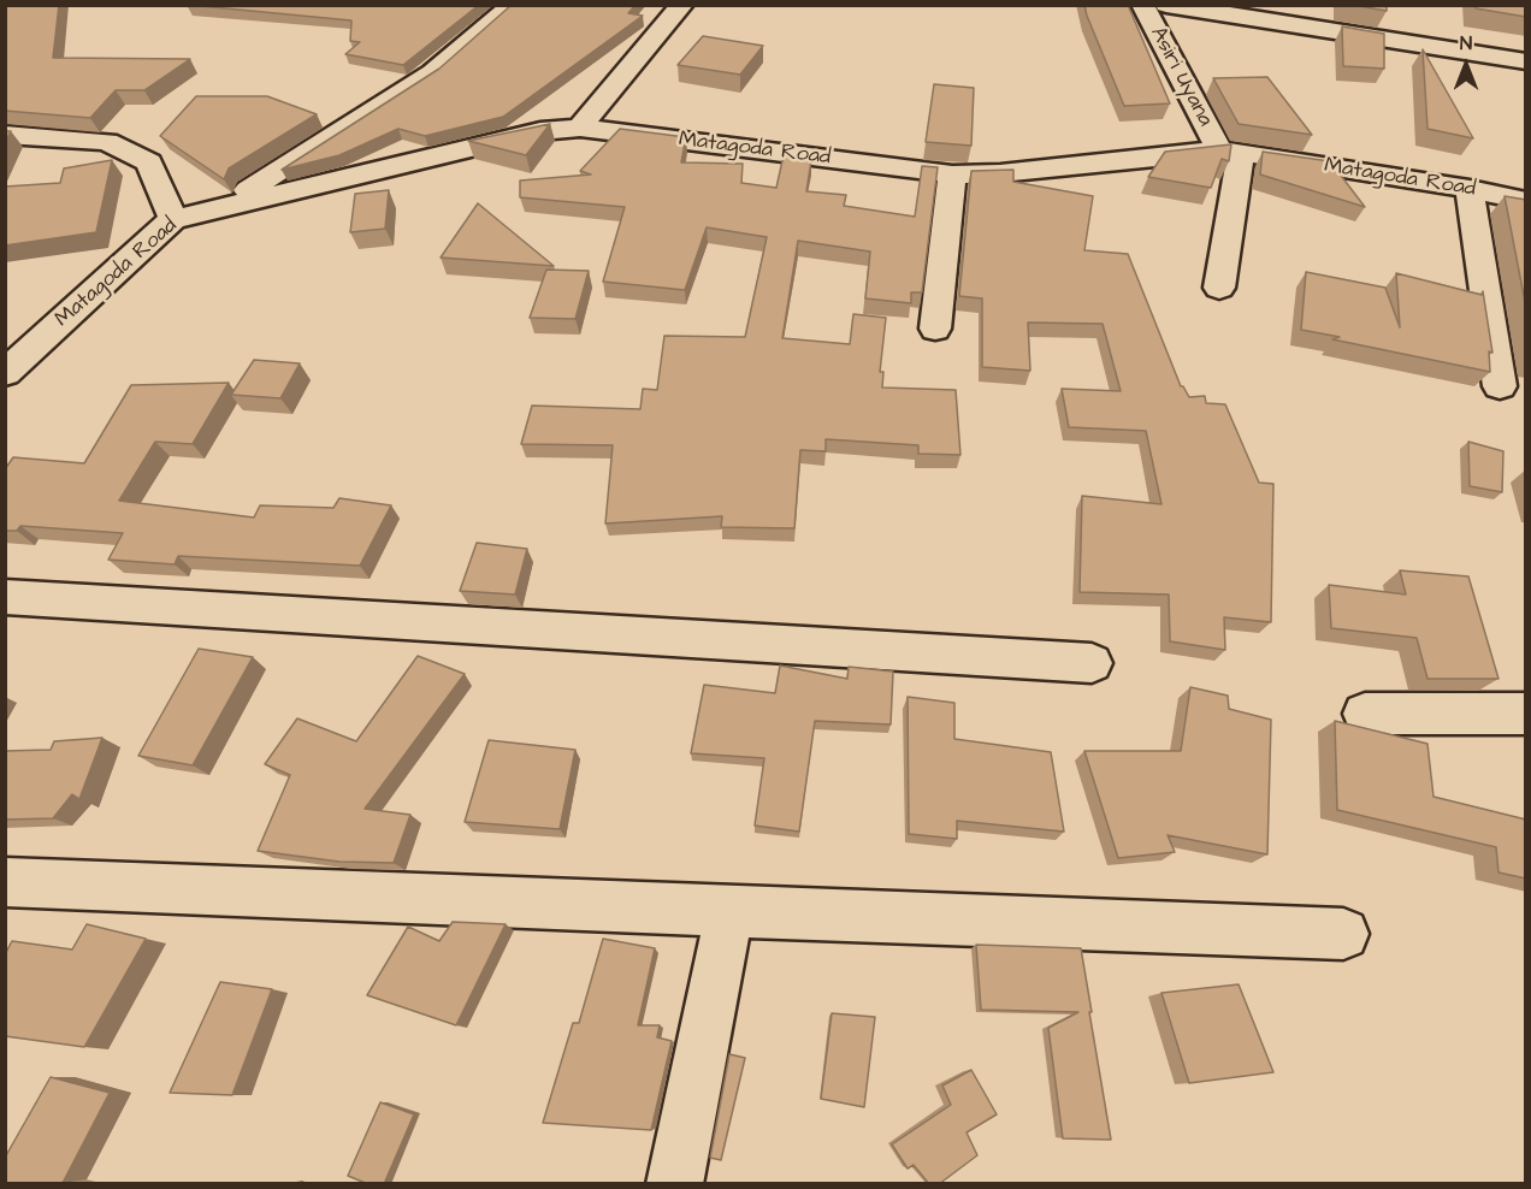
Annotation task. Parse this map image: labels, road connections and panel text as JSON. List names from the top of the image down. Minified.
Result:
{"streets":{"street":["Asiri Uyana","Matagoda Road"]},"crossings":[["Asiri Uyana","Matagoda Road"]],"north":"top"}
